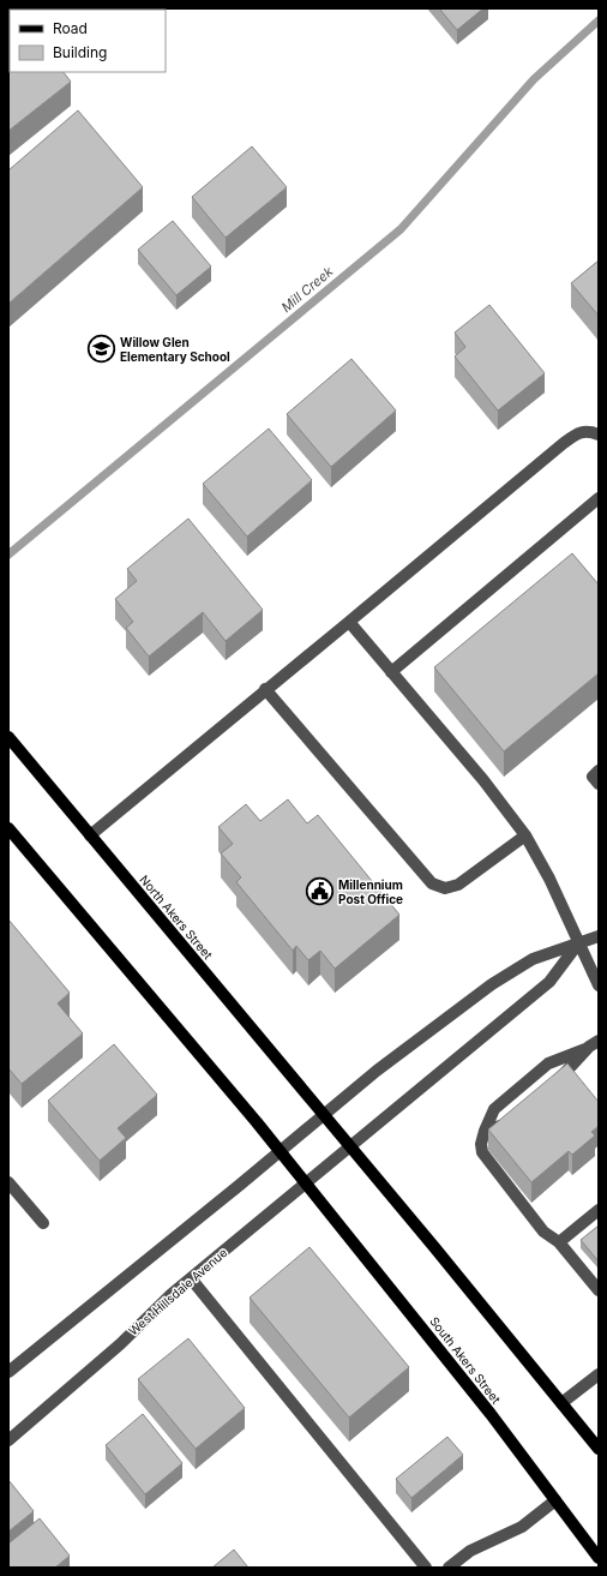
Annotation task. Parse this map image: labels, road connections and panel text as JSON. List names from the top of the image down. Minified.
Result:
{"streets":{"main road":["North Akers Street","South Akers Street"],"street":["West Hillsdale Avenue"]},"crossings":[["West Hillsdale Avenue","South Akers Street"]],"water":["Mill Creek"],"places":{"school or university":["Willow Glen Elementary School"],"public building":["Millennium Post Office"]},"legend":["Road","Building"]}
